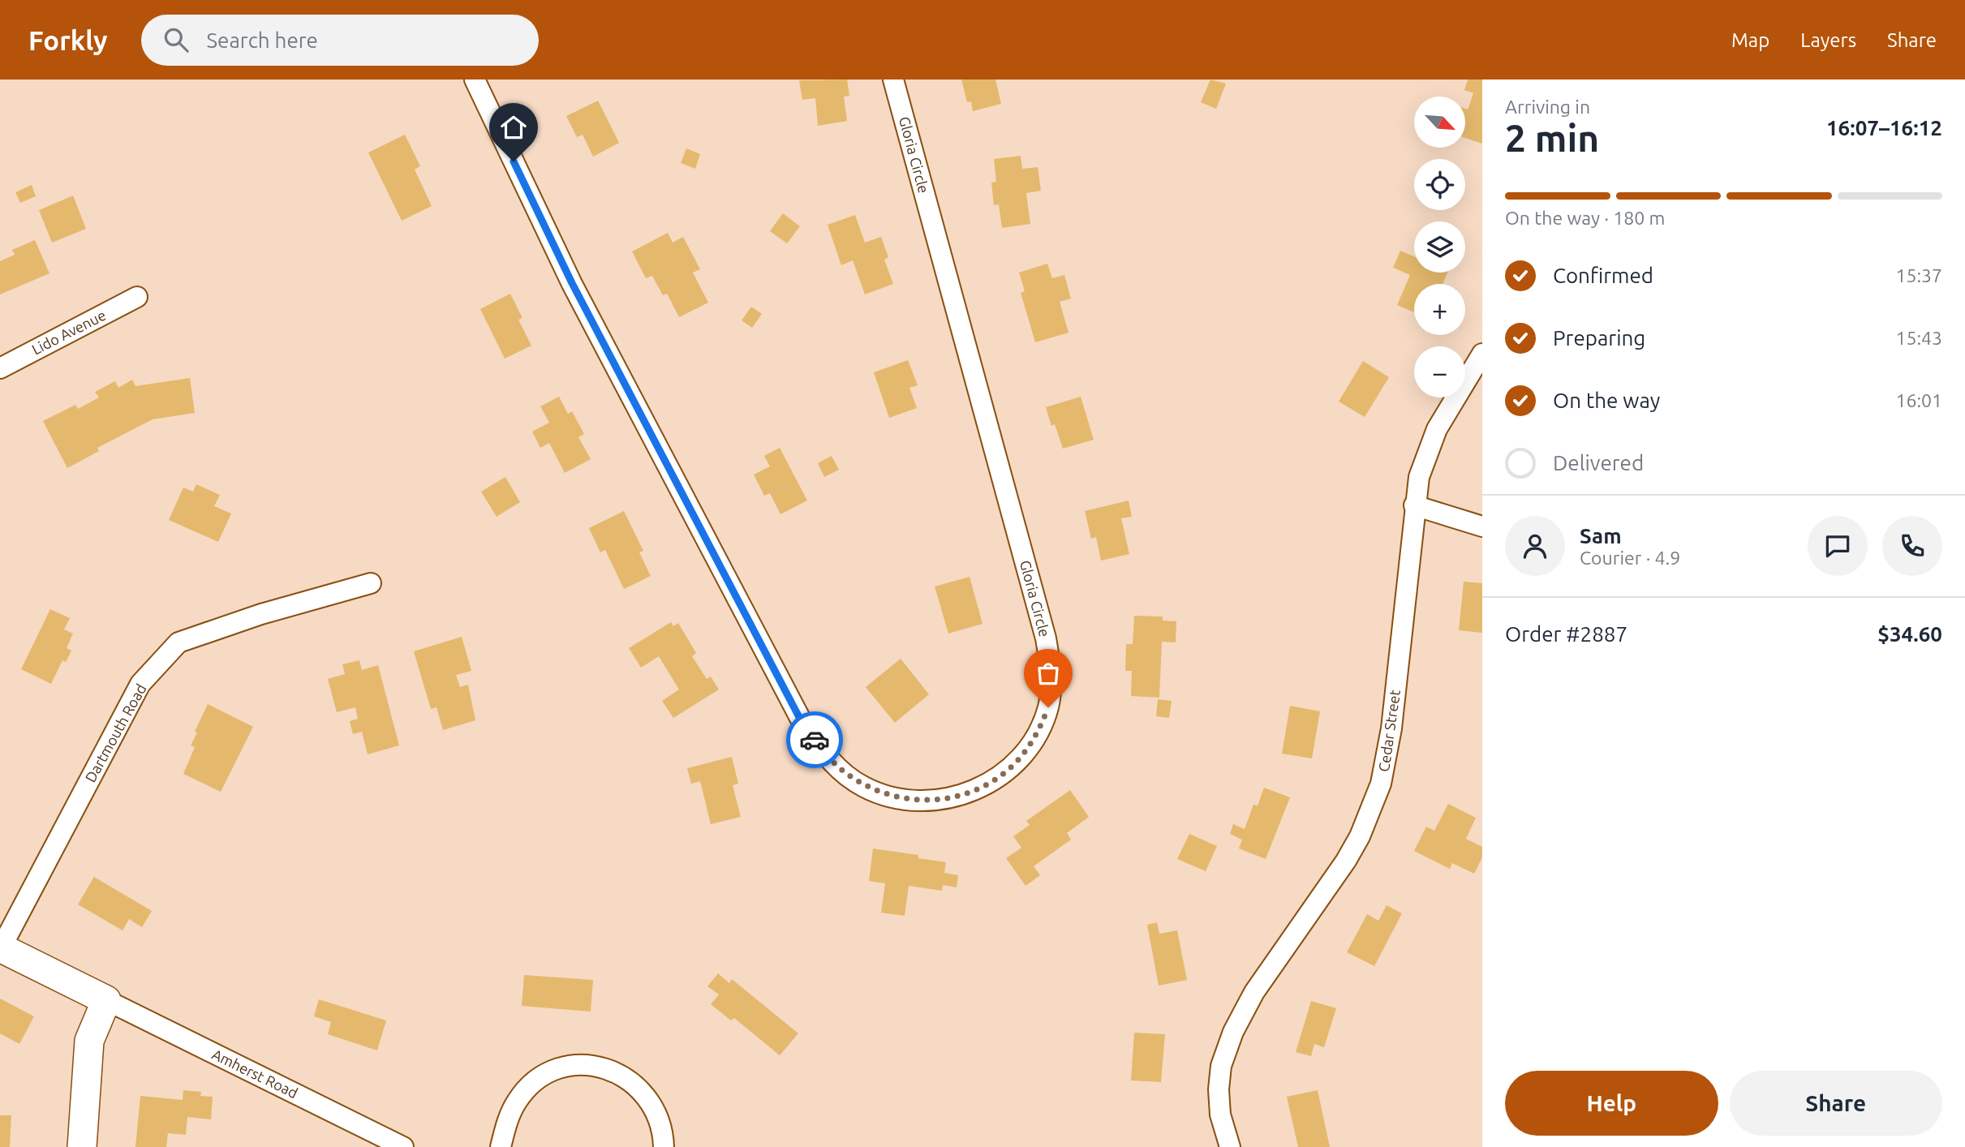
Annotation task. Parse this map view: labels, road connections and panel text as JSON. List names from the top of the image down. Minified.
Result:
{"streets":{"street":["Gloria Circle","Lido Avenue","Cedar Street","Dartmouth Road","Amherst Road"]},"north":"bottom right","page":{"header":"Forkly","search":"Search here","nav":["Map","Layers","Share"],"heading":["2 min","Arriving in","16:07–16:12"],"panel":["Sam","Courier · 4.9","Order #2887","$34.60"],"map_buttons":["+","−"],"bar":"On the way · 180 m","list":[["Confirmed","15:37"],["Preparing","15:43"],["On the way","16:01"],"Delivered"],"buttons":["Help","Share"]}}
